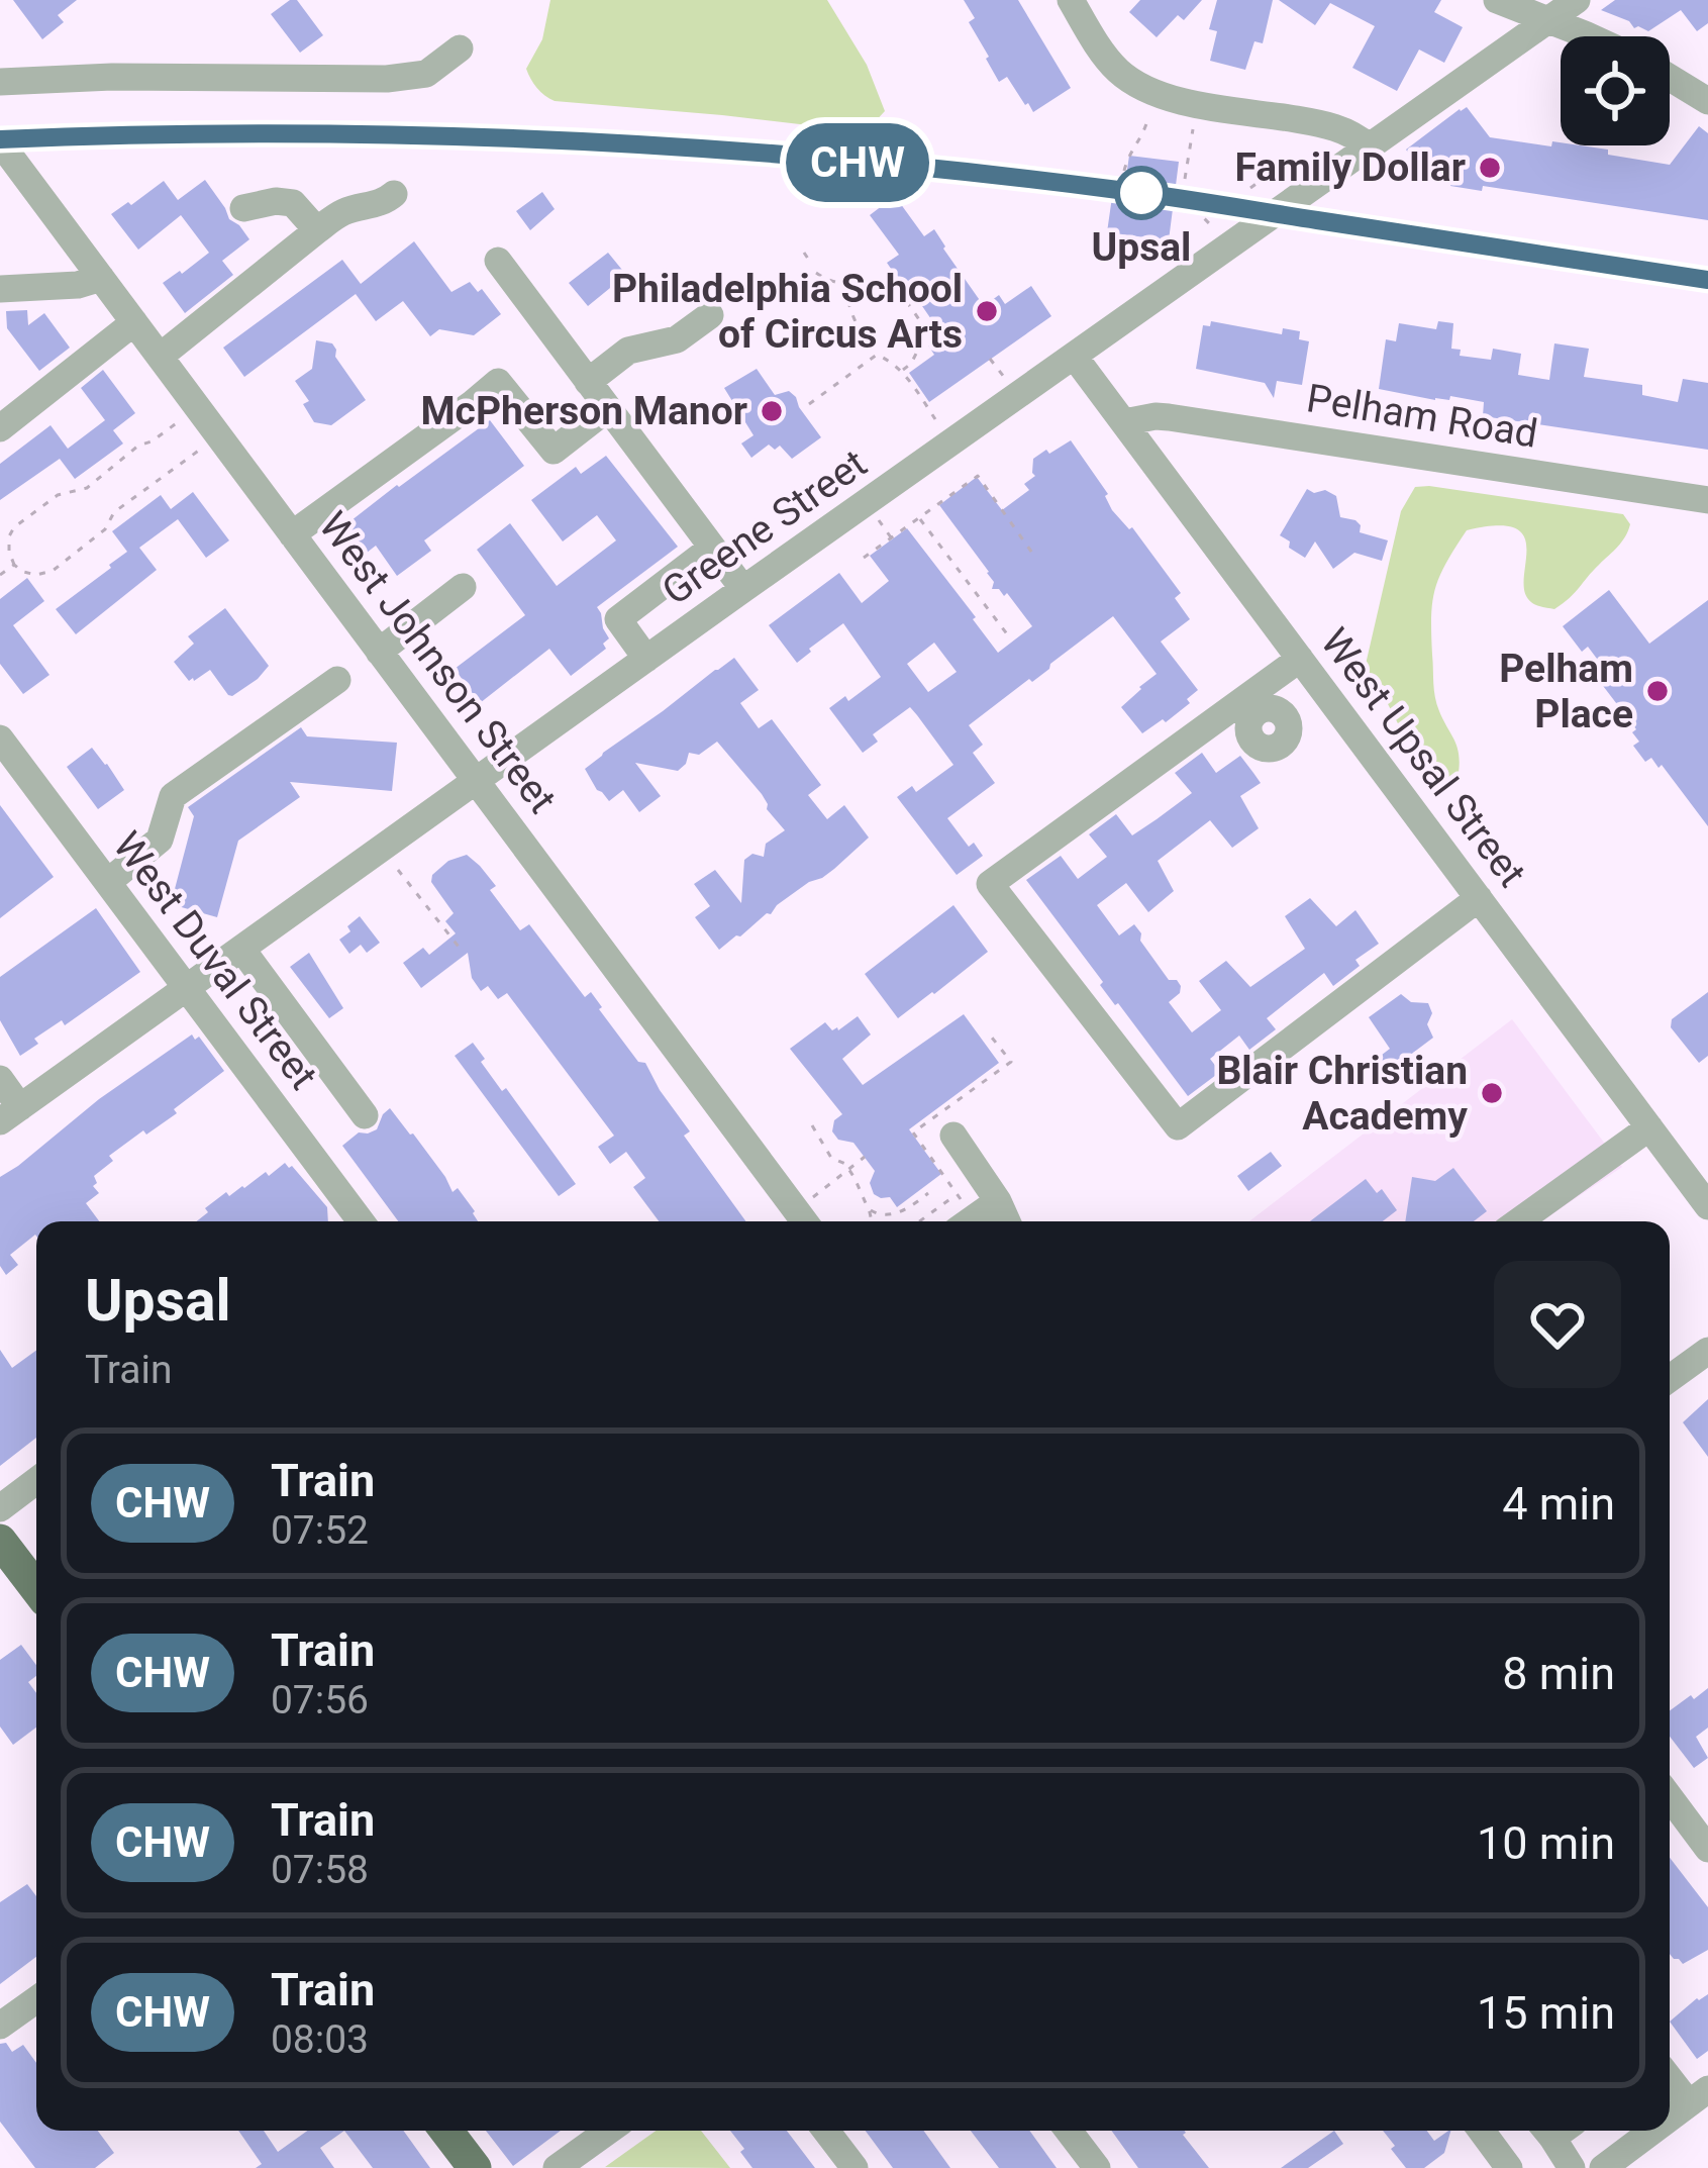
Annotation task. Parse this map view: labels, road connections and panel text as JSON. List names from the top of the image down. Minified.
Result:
{"streets":{"street":["Pelham Road","Greene Street","West Johnson Street","West Upsal Street","West Duval Street"]},"crossings":[["Pelham Road","West Upsal Street"],["Greene Street","West Johnson Street"],["Greene Street","West Upsal Street"],["Greene Street","West Duval Street"]],"places":["Family Dollar","Upsal","Philadelphia School of Circus Arts","McPherson Manor","Pelham Place","Blair Christian Academy"],"page":{"on_map":"CHW","heading":["Upsal","Train"],"list":[{"mark":"CHW","name":"Train","note":"07:52","value":"4 min"},{"mark":"CHW","name":"Train","note":"07:56","value":"8 min"},{"mark":"CHW","name":"Train","note":"07:58","value":"10 min"},{"mark":"CHW","name":"Train","note":"08:03","value":"15 min"}]}}
